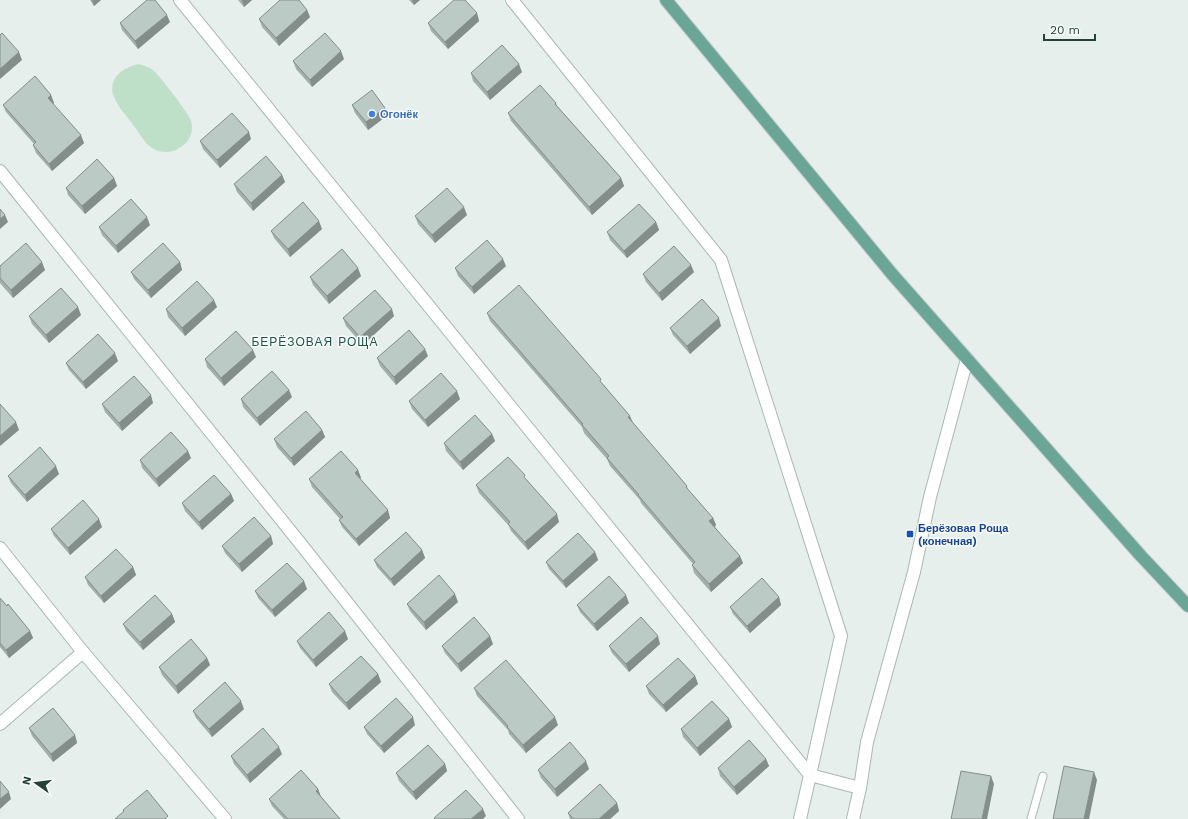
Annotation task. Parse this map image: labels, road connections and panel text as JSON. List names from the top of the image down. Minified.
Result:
{"districts":["БЕРЁЗОВАЯ РОЩА"],"places":{"other":["Огонёк"],"transit":["Берёзовая Роща (конечная)"]},"scale_bar":"20 m","north":"left"}
